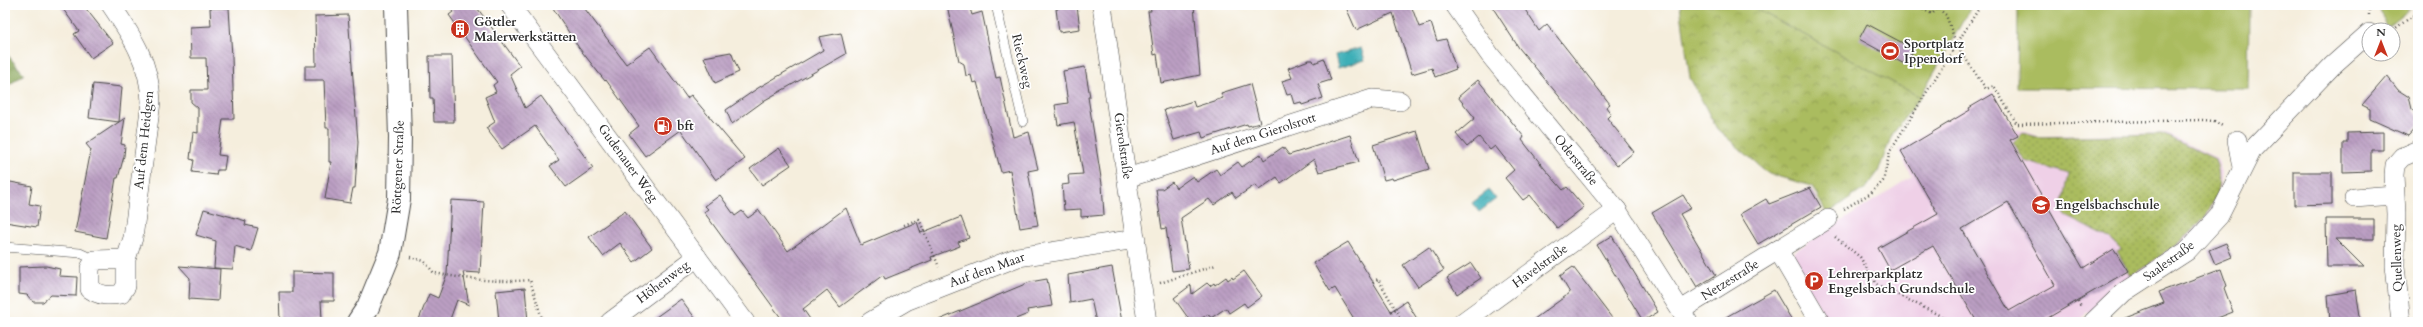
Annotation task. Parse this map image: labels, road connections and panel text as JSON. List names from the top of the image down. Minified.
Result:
{"streets":{"street":["Auf dem Gierolsrott","Auf dem Heidgen","Gierolstraße","Oderstraße","Gudenauer Weg","Röttgener Straße","Quellenweg","Saalestraße","Havelstraße","Auf dem Maar","Netzestraße","Höhenweg"],"lane":["Rieckweg"]},"crossings":[["Auf dem Gierolsrott","Gierolstraße"],["Gierolstraße","Auf dem Maar"],["Oderstraße","Havelstraße"],["Oderstraße","Netzestraße"],["Gudenauer Weg","Höhenweg"]],"places":{"building":["Göttler Malerwerkstätten"],"sports":["Sportplatz Ippendorf"],"fuel station":["bft"],"school or university":["Engelsbachschule"],"parking":["Lehrerparkplatz Engelsbach Grundschule"]},"north":"top"}
